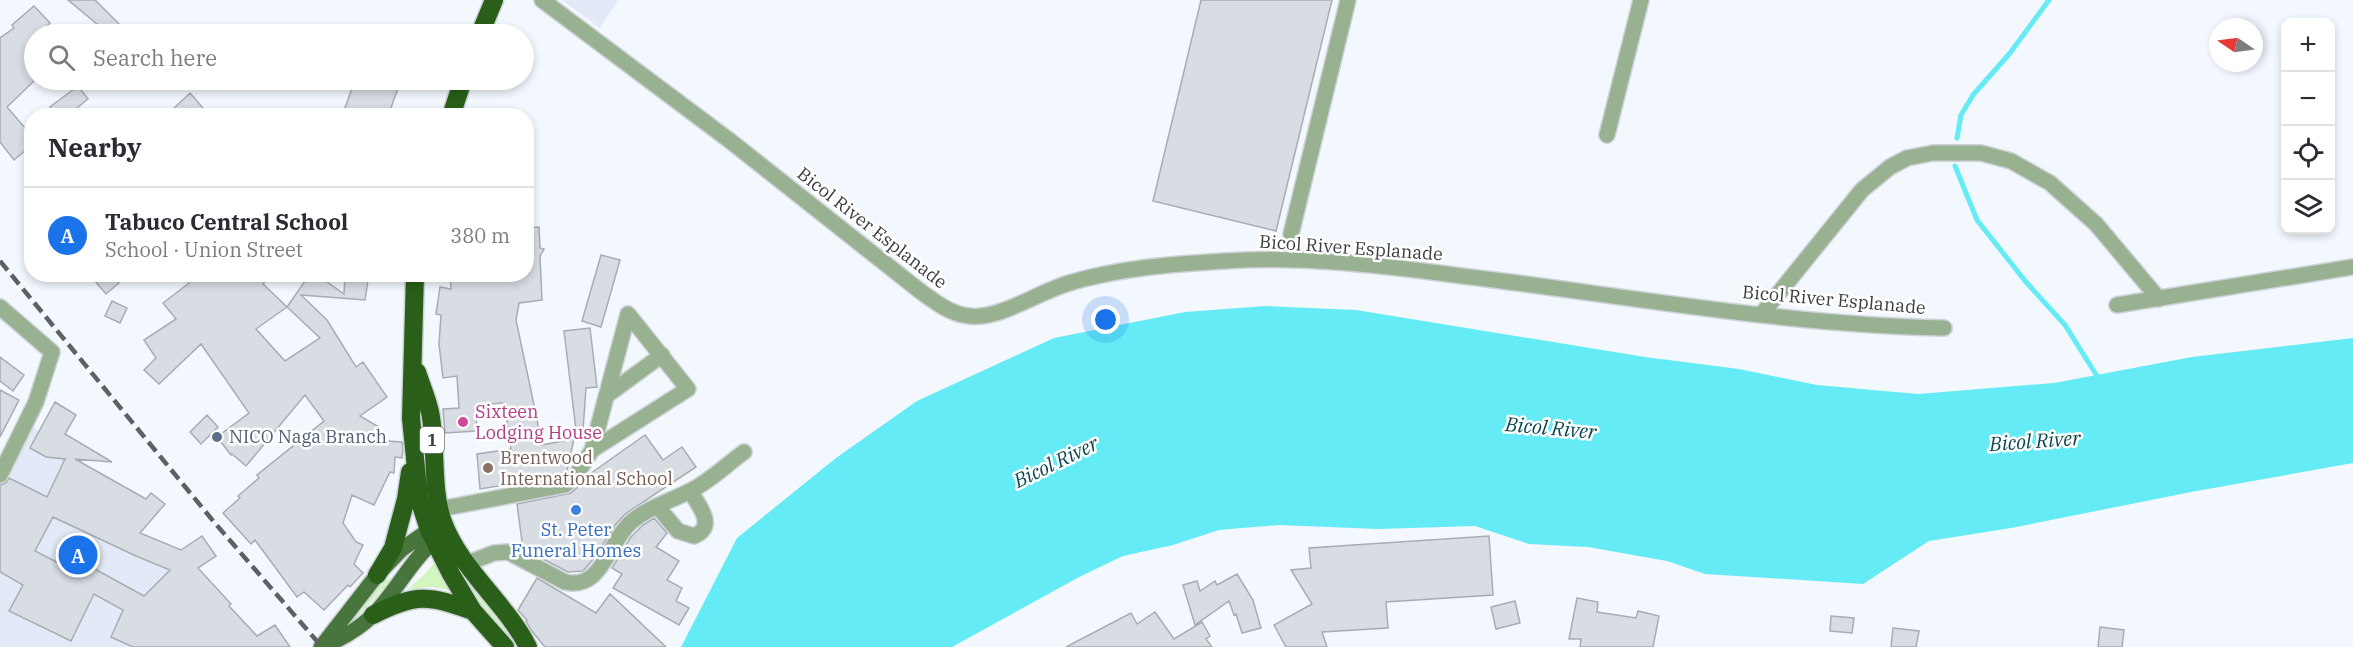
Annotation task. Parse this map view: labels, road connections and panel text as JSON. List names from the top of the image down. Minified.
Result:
{"streets":{"highway":["1"],"street":["Bicol River Esplanade"]},"water":["Bicol River"],"places":["Sixteen Lodging House","NICO Naga Branch","Brentwood International School","St. Peter Funeral Homes"],"north":"left","page":{"map_buttons":["+","−"],"search":"Search here","heading":"Nearby","list":[{"mark":"A","name":"Tabuco Central School","note":"School · Union Street","value":"380 m"}],"pins":"A"}}
